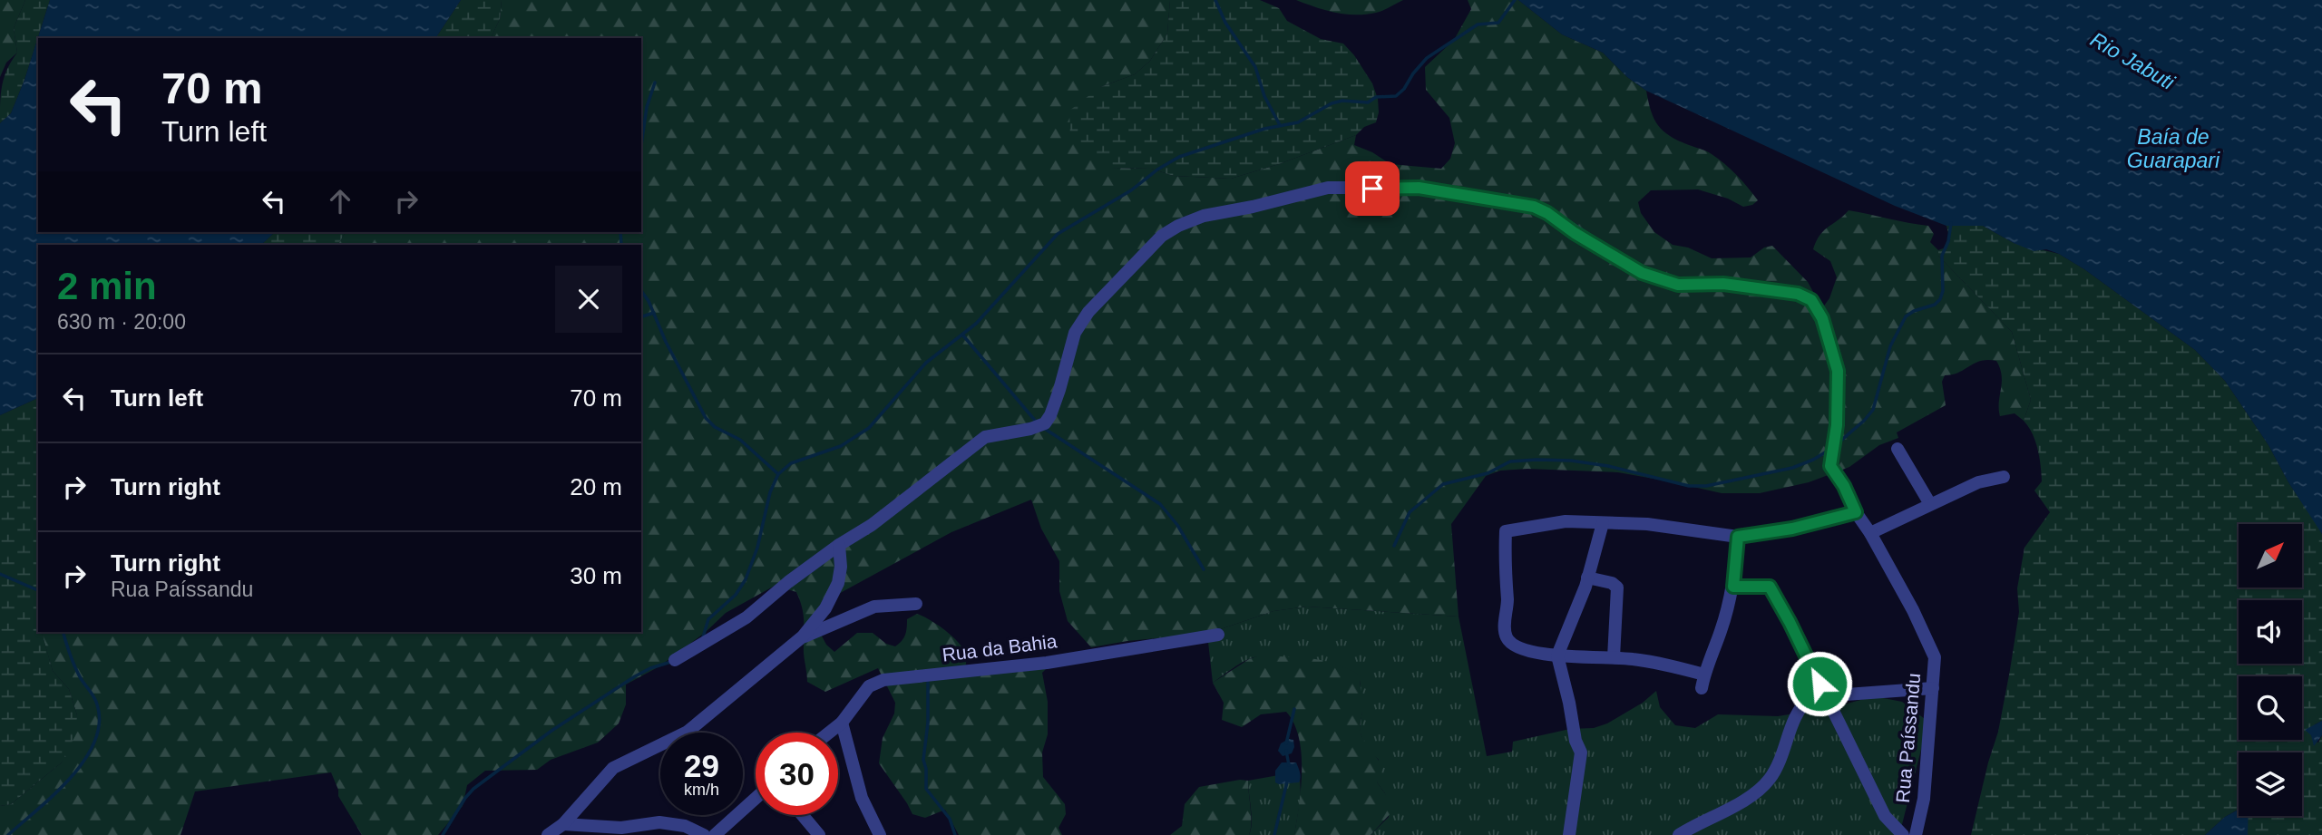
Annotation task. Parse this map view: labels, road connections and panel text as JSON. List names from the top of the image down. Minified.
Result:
{"streets":{"street":["Rua da Bahia","Rua Paíssandu"]},"water":["Rio Jabuti","Baía de Guarapari"],"north":"top right","page":{"turn":["70 m","Turn left"],"heading":["2 min","630 m · 20:00"],"list":[{"name":"Turn left","value":"70 m"},{"name":"Turn right","value":"20 m"},{"name":"Turn right","note":"Rua Paíssandu","value":"30 m"}],"speed":"29 km/h","limit":"30"}}
